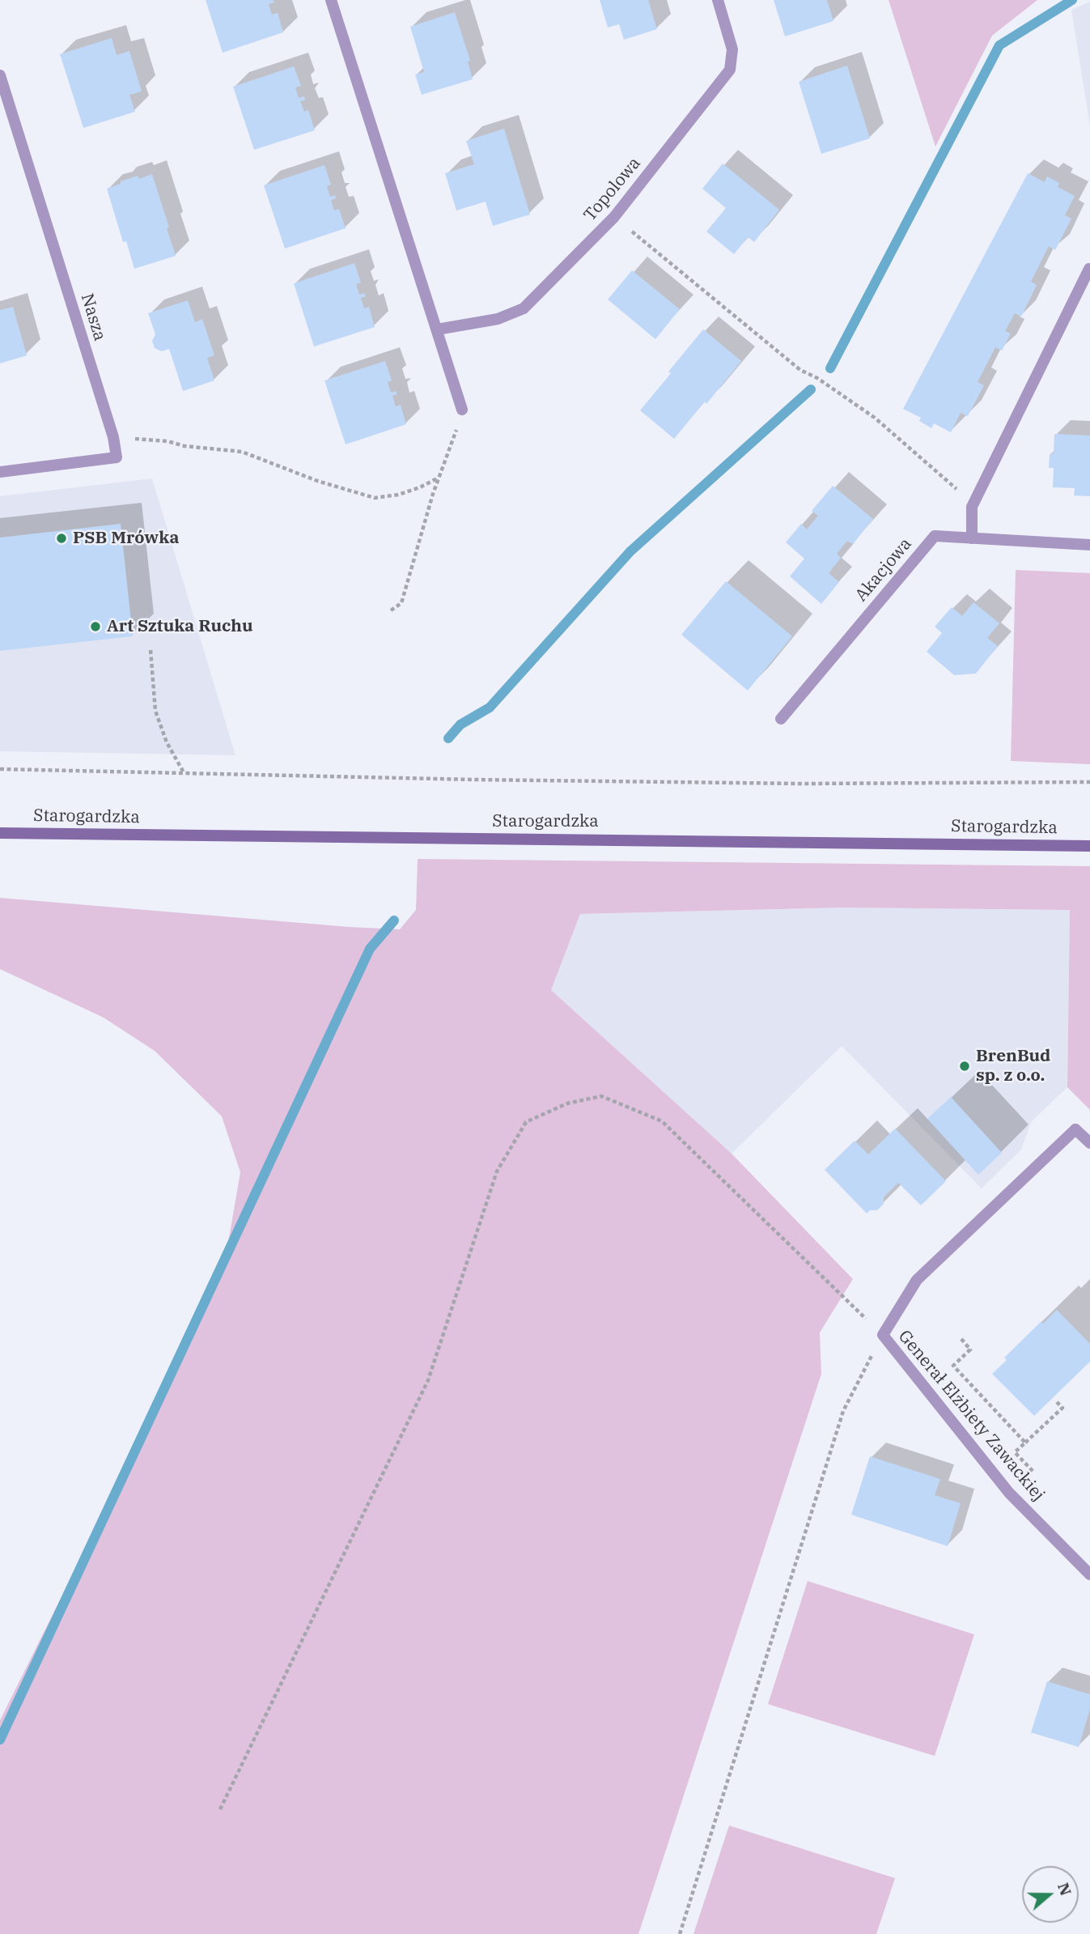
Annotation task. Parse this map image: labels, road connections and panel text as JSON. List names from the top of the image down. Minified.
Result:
{"streets":{"main road":["Starogardzka"],"street":["Topolowa","Nasza","Akacjowa","Generał Elżbiety Zawackiej"]},"places":["PSB Mrówka","Art Sztuka Ruchu","BrenBud sp. z o.o."],"north":"right"}
